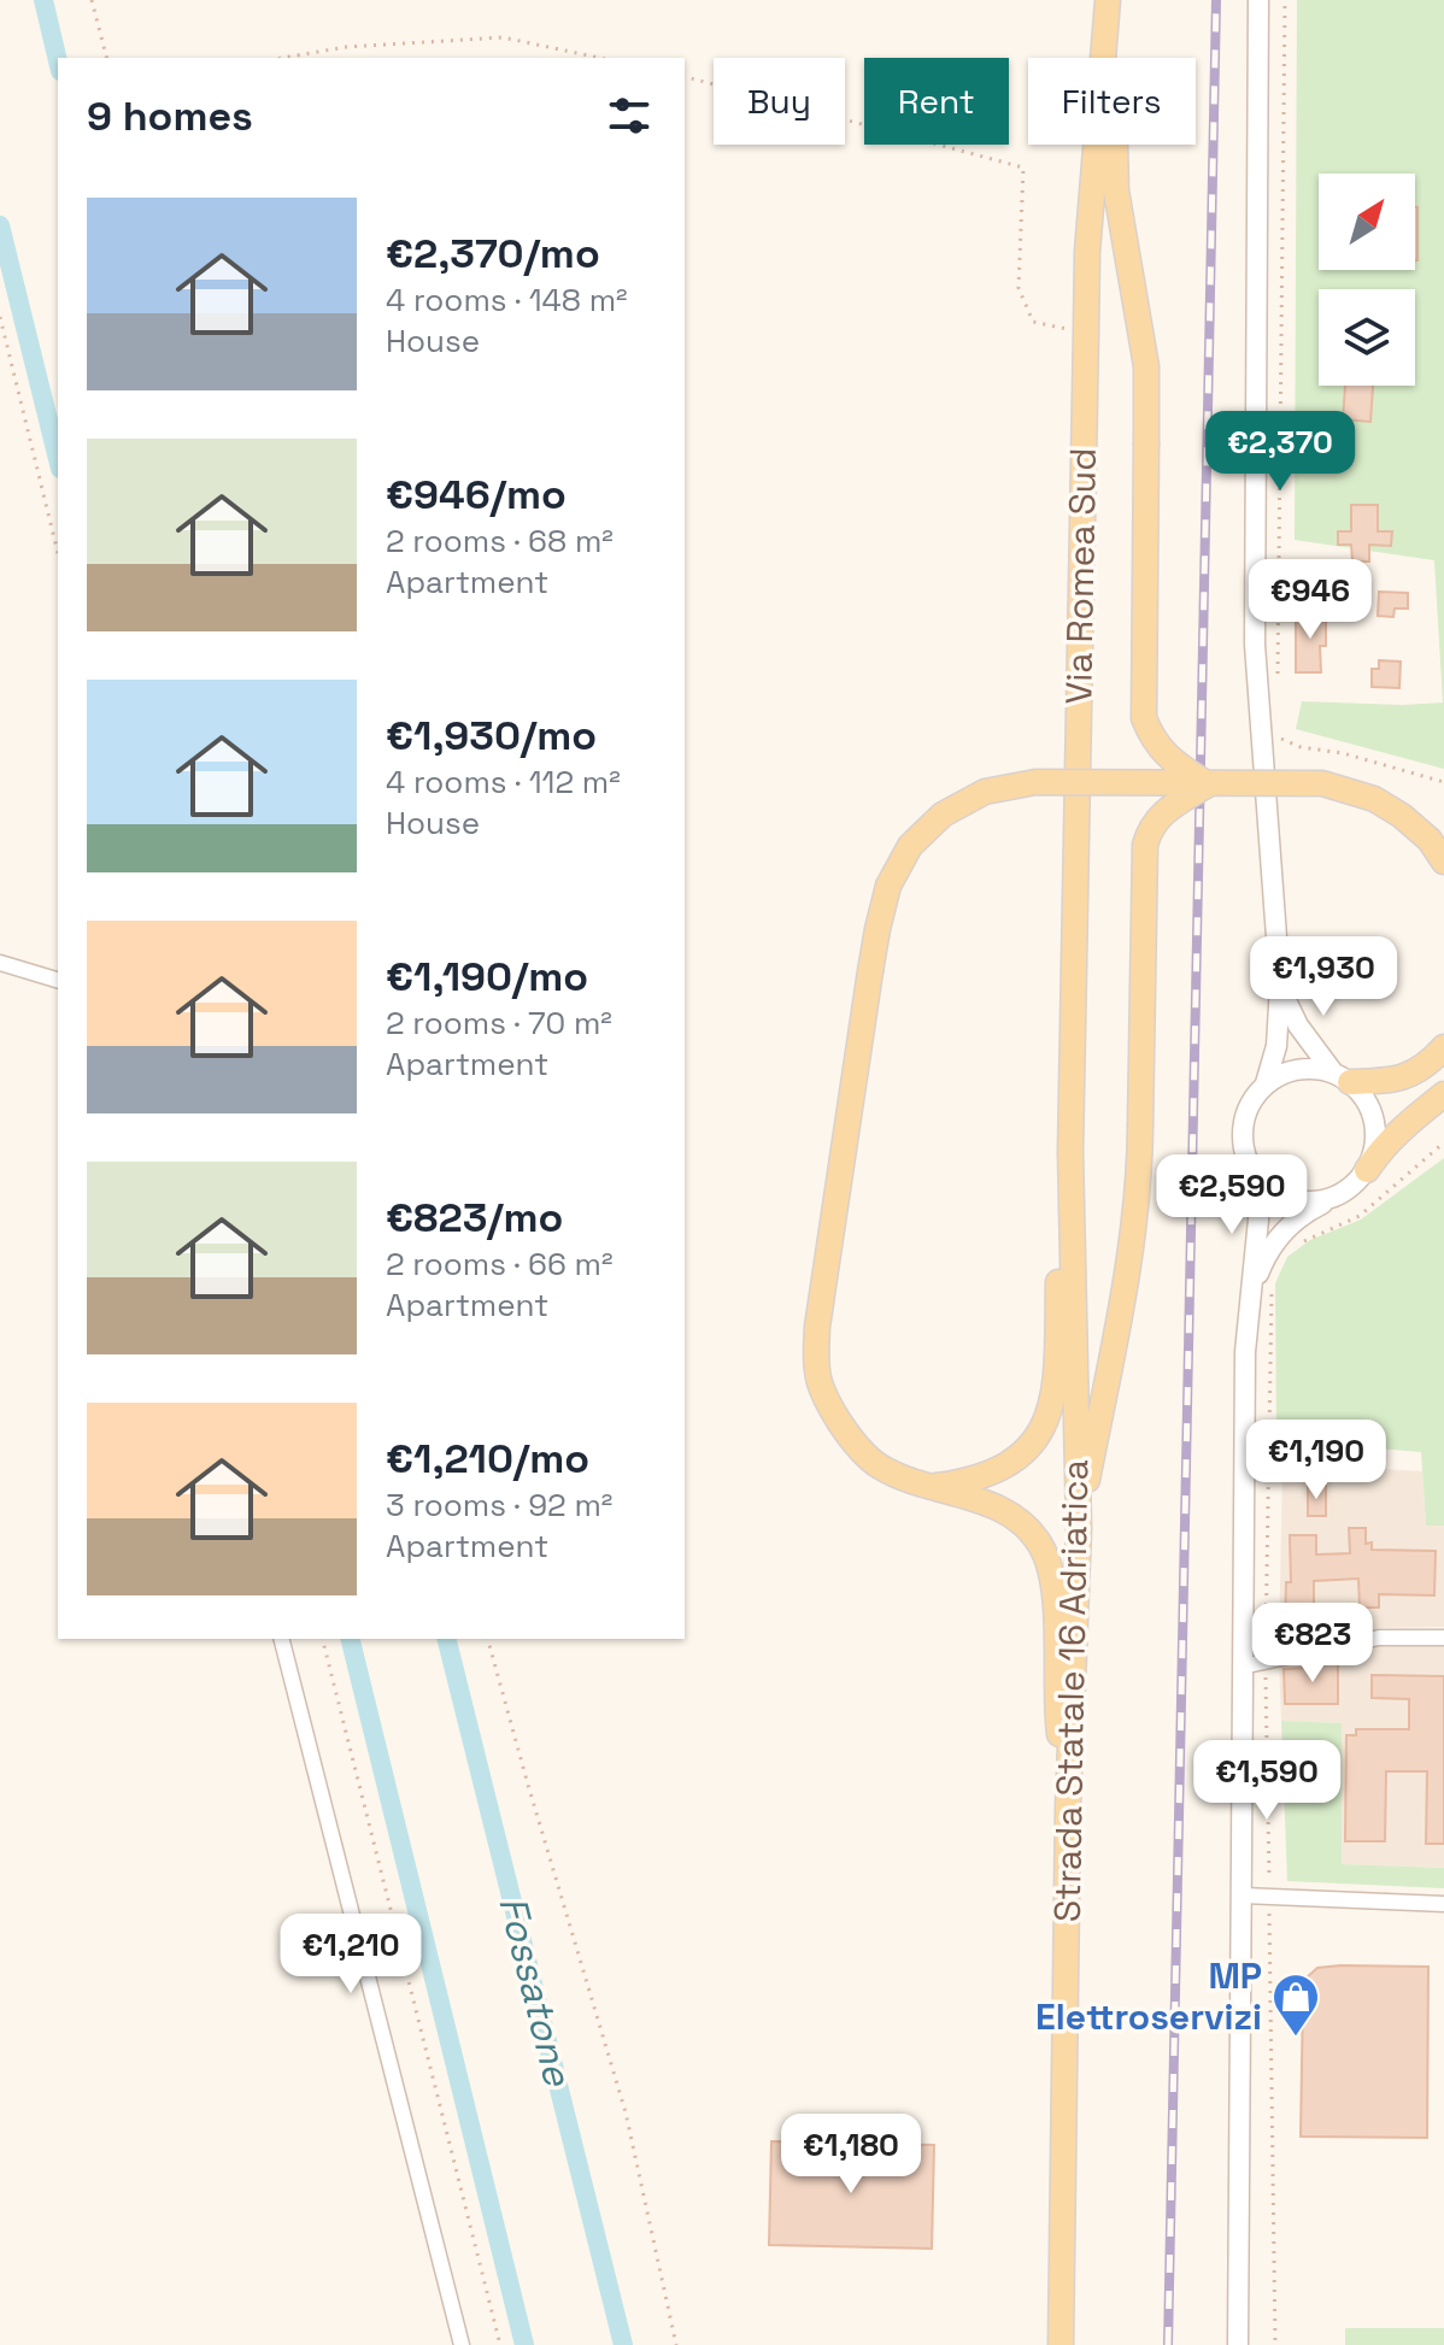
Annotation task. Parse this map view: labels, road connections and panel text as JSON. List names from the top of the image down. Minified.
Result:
{"streets":{"main road":["Via Romea Sud","Strada Statale 16 Adriatica"]},"crossings":[["Via Romea Sud","Strada Statale 16 Adriatica"]],"water":["Fossatone"],"places":{"shop":["MP Elettroservizi"]},"north":"top right","page":{"chip":["Buy","Rent","Filters"],"heading":"9 homes","list":[{"name":"€2,370/mo","note":"4 rooms · 148 m² · House"},{"name":"€946/mo","note":"2 rooms · 68 m² · Apartment"},{"name":"€1,930/mo","note":"4 rooms · 112 m² · House"},{"name":"€1,190/mo","note":"2 rooms · 70 m² · Apartment"},{"name":"€823/mo","note":"2 rooms · 66 m² · Apartment"},{"name":"€1,210/mo","note":"3 rooms · 92 m² · Apartment"}],"price":["€2,370","€946","€1,930","€2,590","€1,190","€823","€1,590","€1,210","€1,180"]}}
